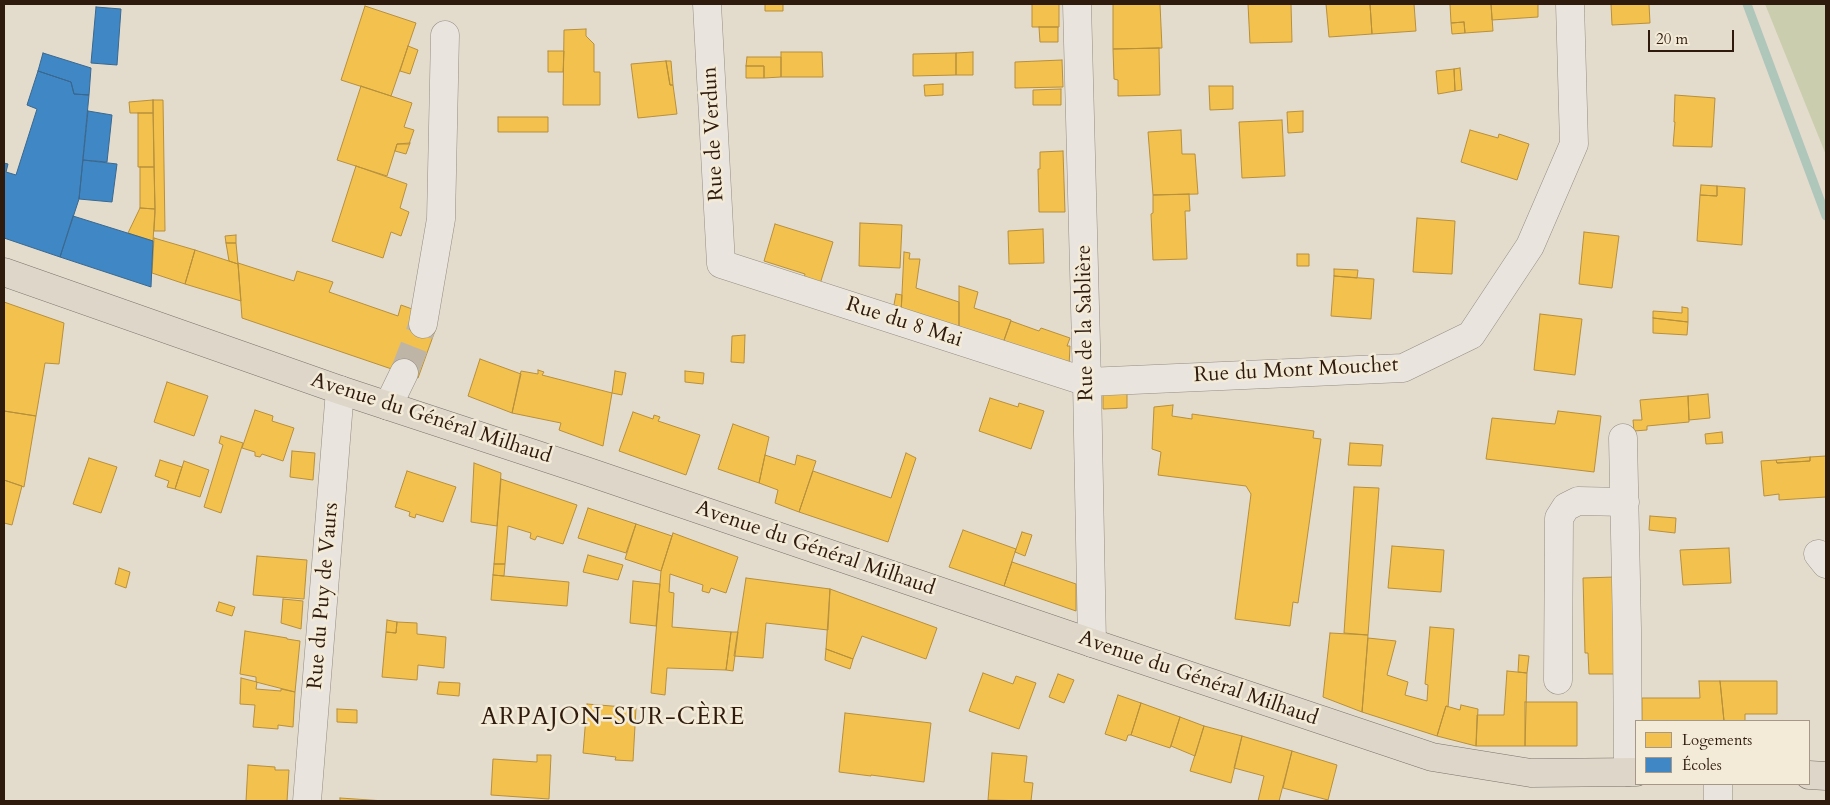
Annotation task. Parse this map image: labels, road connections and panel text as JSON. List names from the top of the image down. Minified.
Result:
{"streets":{"main road":["Avenue du Général Milhaud"],"street":["Rue de Verdun","Rue du 8 Mai","Rue de la Sablière","Rue du Mont Mouchet","Rue du Puy de Vaurs"]},"crossings":[["Rue de Verdun","Rue du 8 Mai"],["Rue du 8 Mai","Rue de la Sablière"],["Rue du 8 Mai","Rue du Mont Mouchet"],["Rue de la Sablière","Rue du Mont Mouchet"],["Rue de la Sablière","Avenue du Général Milhaud"],["Avenue du Général Milhaud","Rue du Puy de Vaurs"]],"districts":["ARPAJON-SUR-CÈRE"],"legend":["Logements","Écoles"],"scale_bar":"20 m"}
